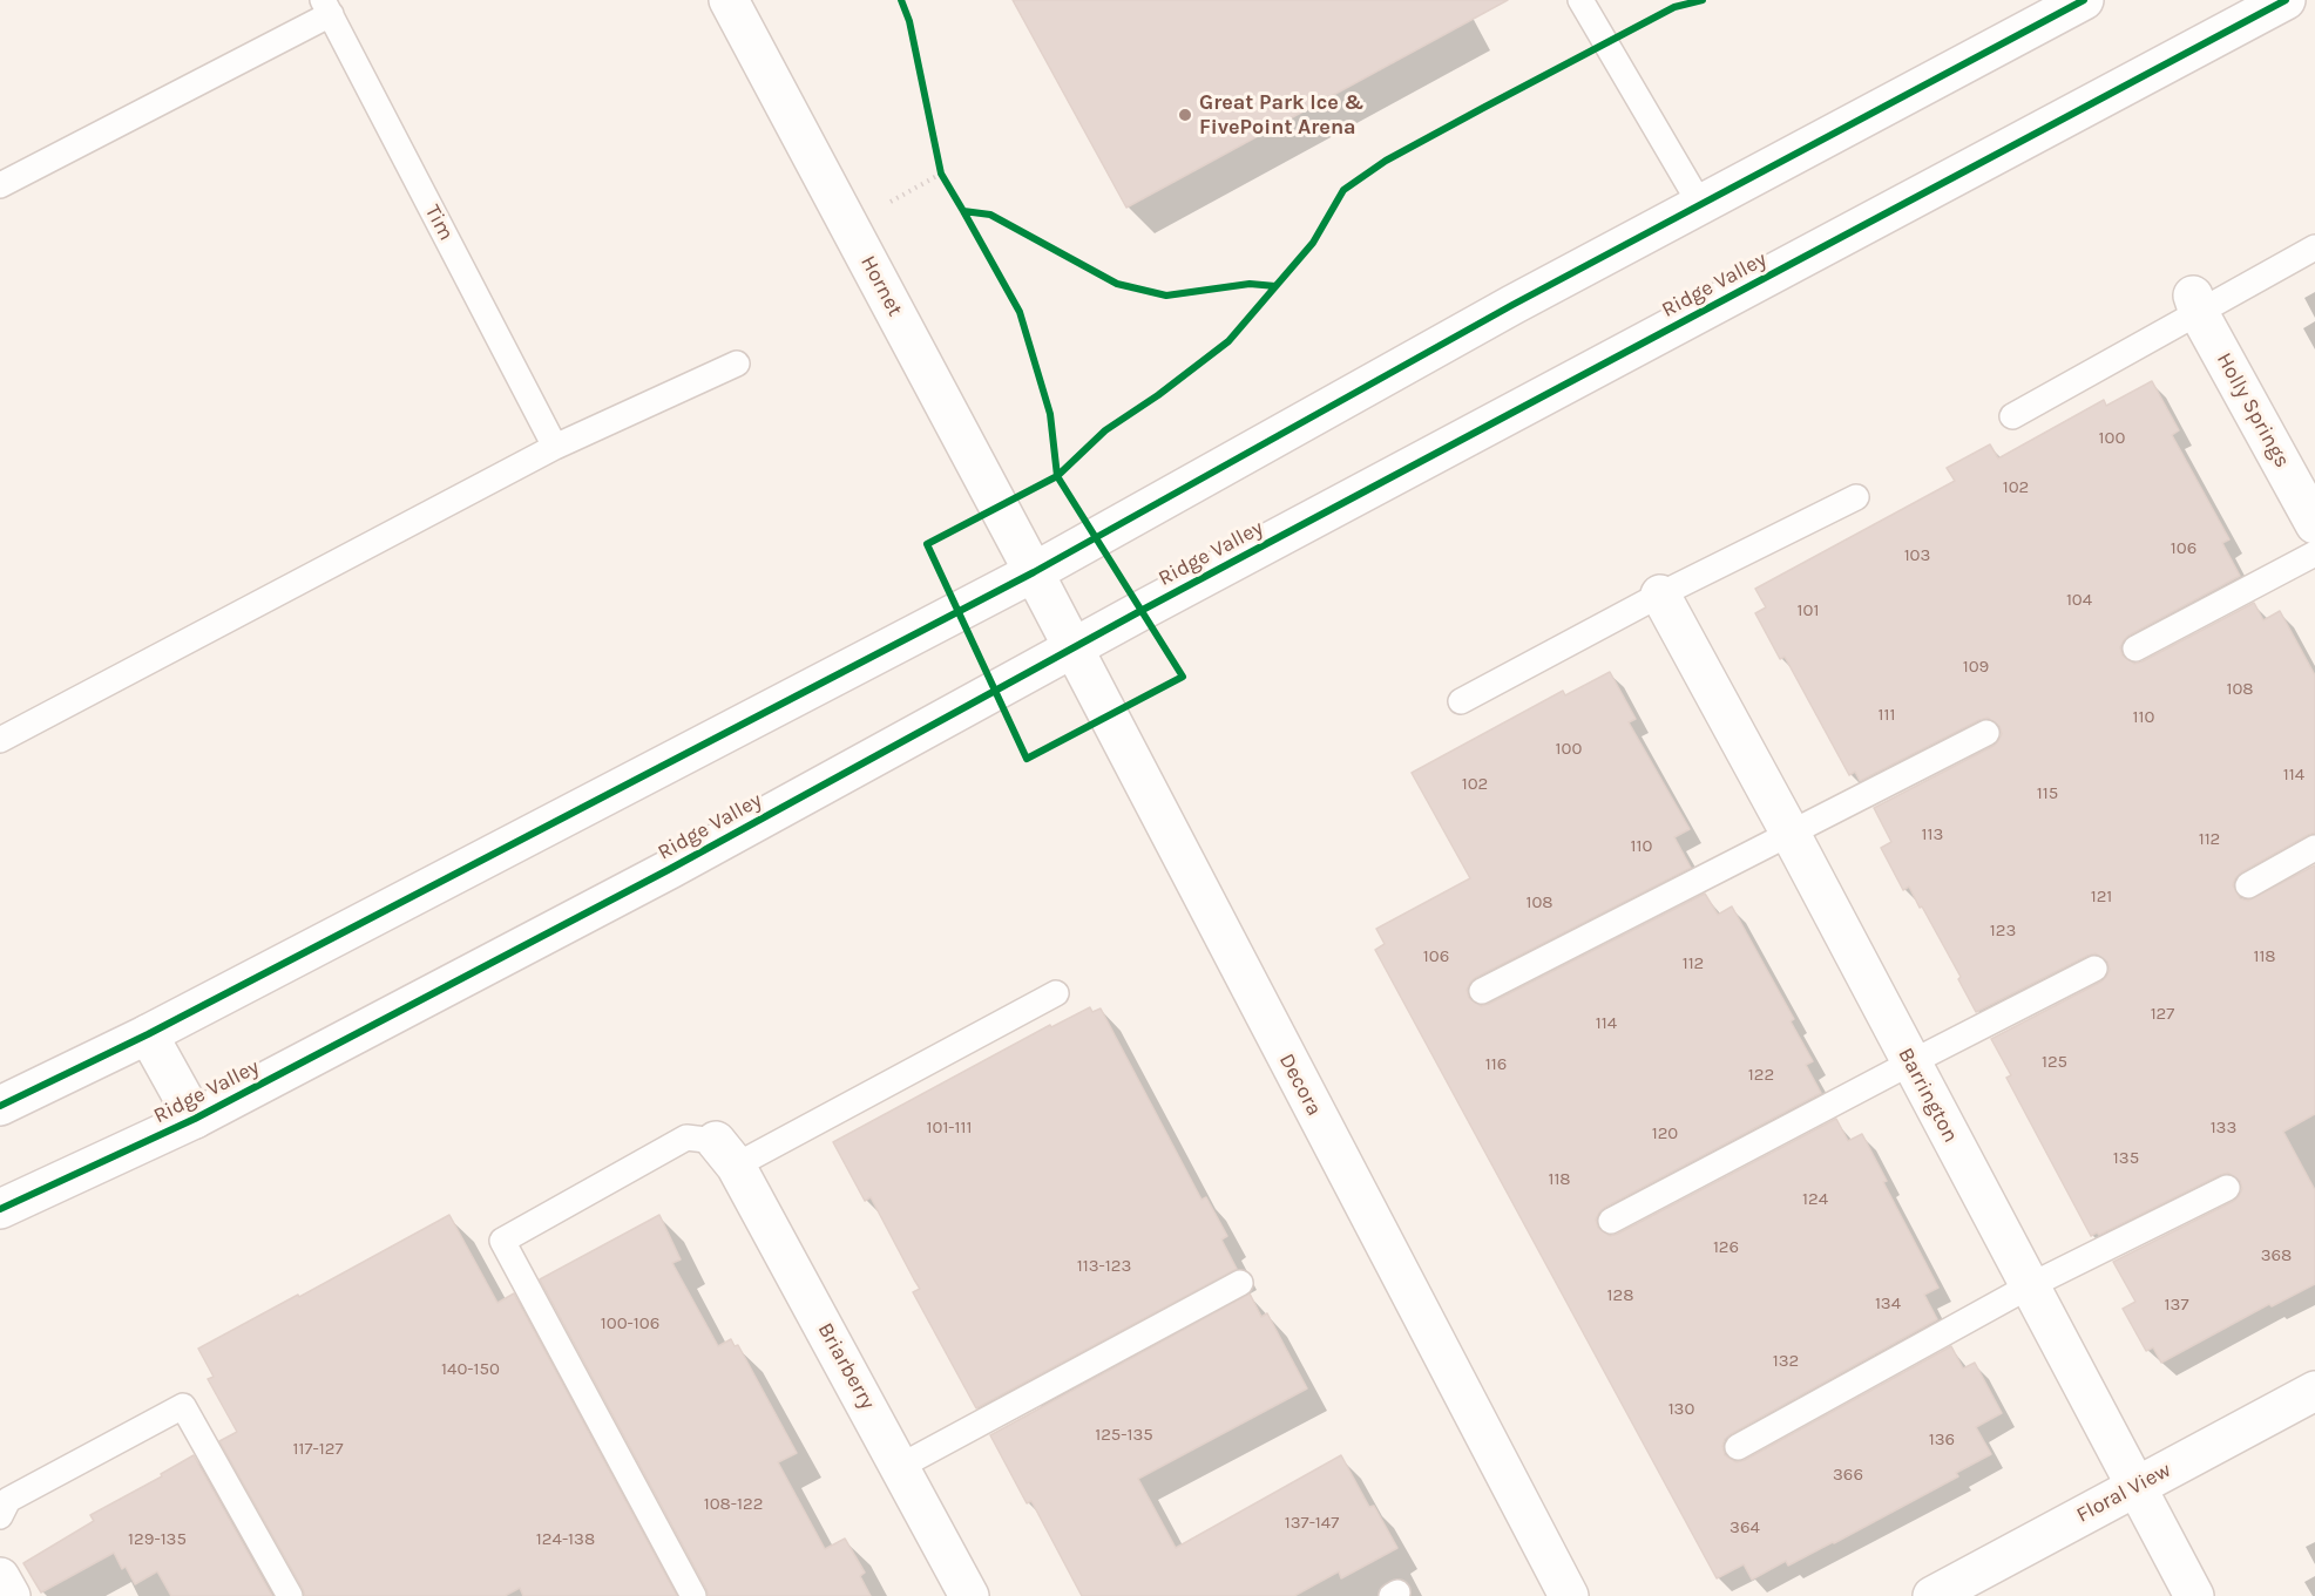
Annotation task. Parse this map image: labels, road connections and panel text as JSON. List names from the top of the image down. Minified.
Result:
{"streets":{"main road":["Ridge Valley","Hornet","Holly Springs","Decora","Barrington","Briarberry","Floral View"],"lane":["Tim"]},"crossings":[["Ridge Valley","Decora"],["Hornet","Decora"],["Barrington","Floral View"]],"places":["Great Park Ice & FivePoint Arena"],"house_numbers":["100","102","106","103","104","101","109","108","111","110","100","114","102","115","113","112","110","121","108","123","106","118","112","127","114","125","116","122","101-111","133","120","135","118","124","126","368","113-123","128","134","137","100-106","132","140-150","130","125-135","136","117-127","366","108-122","137-147","364","129-135","124-138"]}
